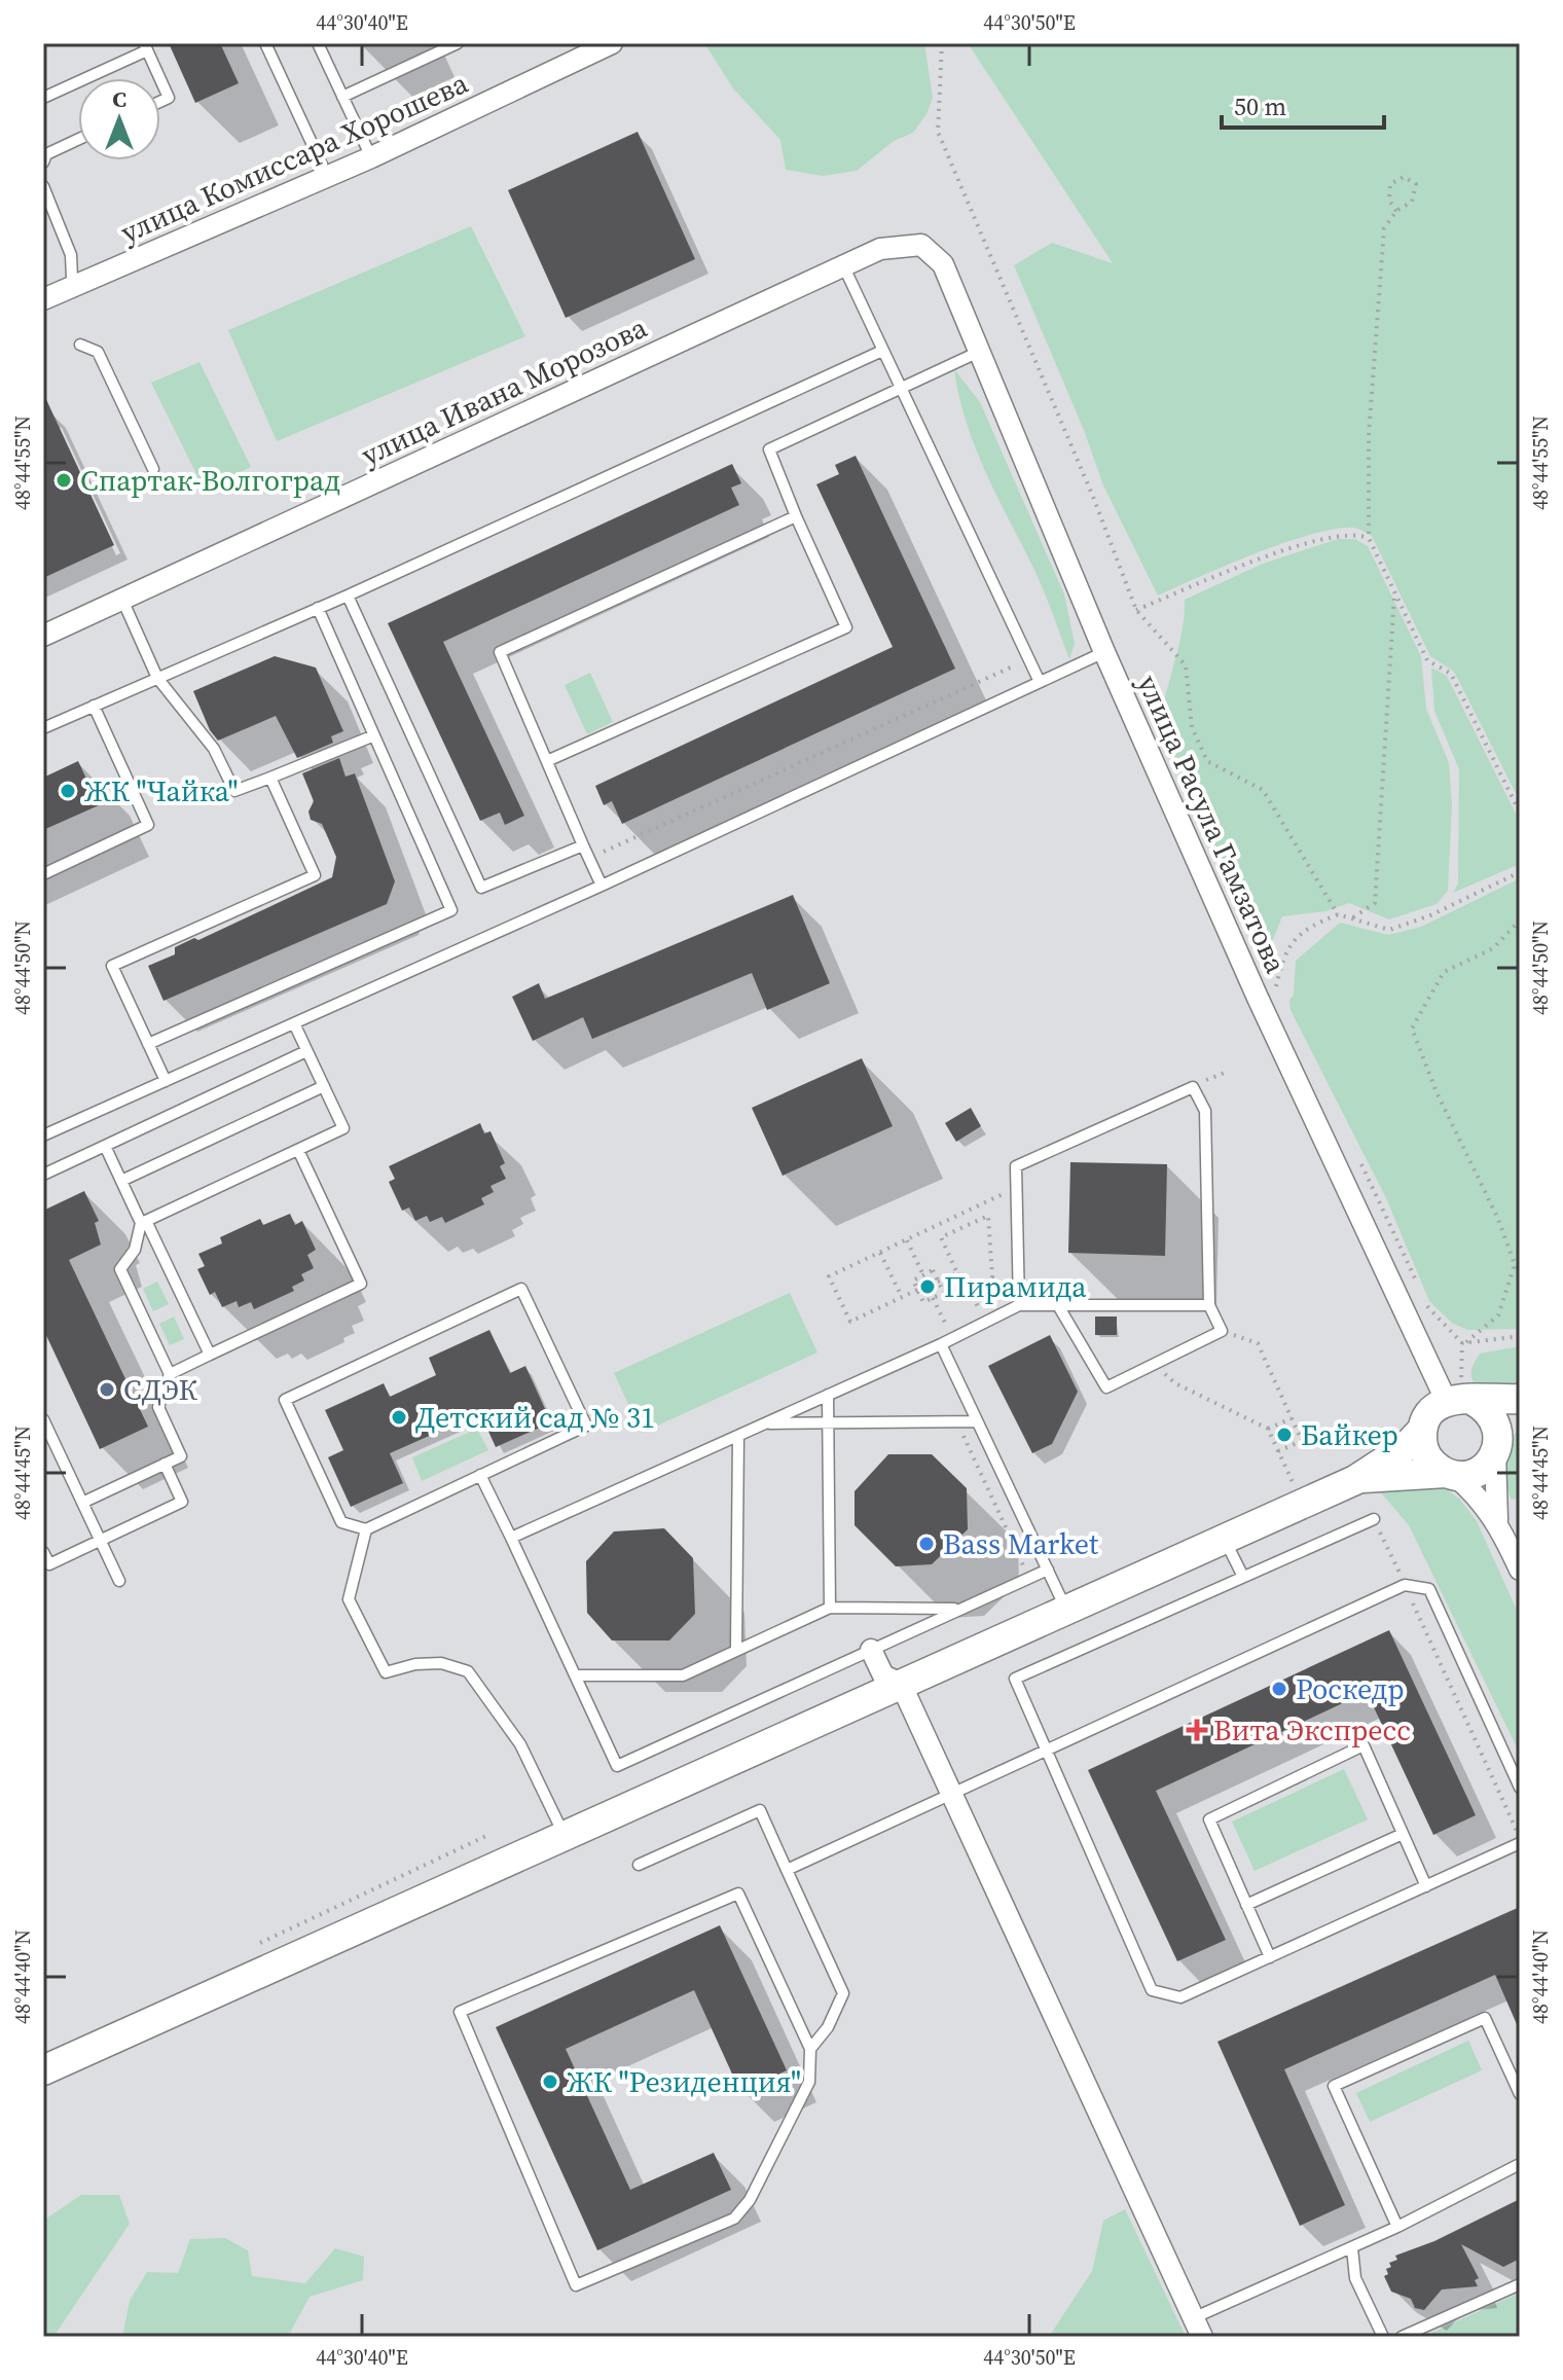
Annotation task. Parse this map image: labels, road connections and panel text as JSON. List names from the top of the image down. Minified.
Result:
{"streets":{"street":["улица Комиссара Хорошева","улица Ивана Морозова","улица Расула Гамзатова"]},"crossings":[["улица Ивана Морозова","улица Расула Гамзатова"]],"places":{"other":["Спартак-Волгоград","ЖК \"Чайка\"","Пирамида","СДЭК","Детский сад № 31","Байкер","Bass Market","Роскедр","ЖК \"Резиденция\""],"health":["Вита Экспресс"]},"scale_bar":"50 m","north":"top","coordinates":["44°30'40\"E","44°30'50\"E","48°44'55\"N","48°44'50\"N","48°44'45\"N","48°44'40\"N"]}
